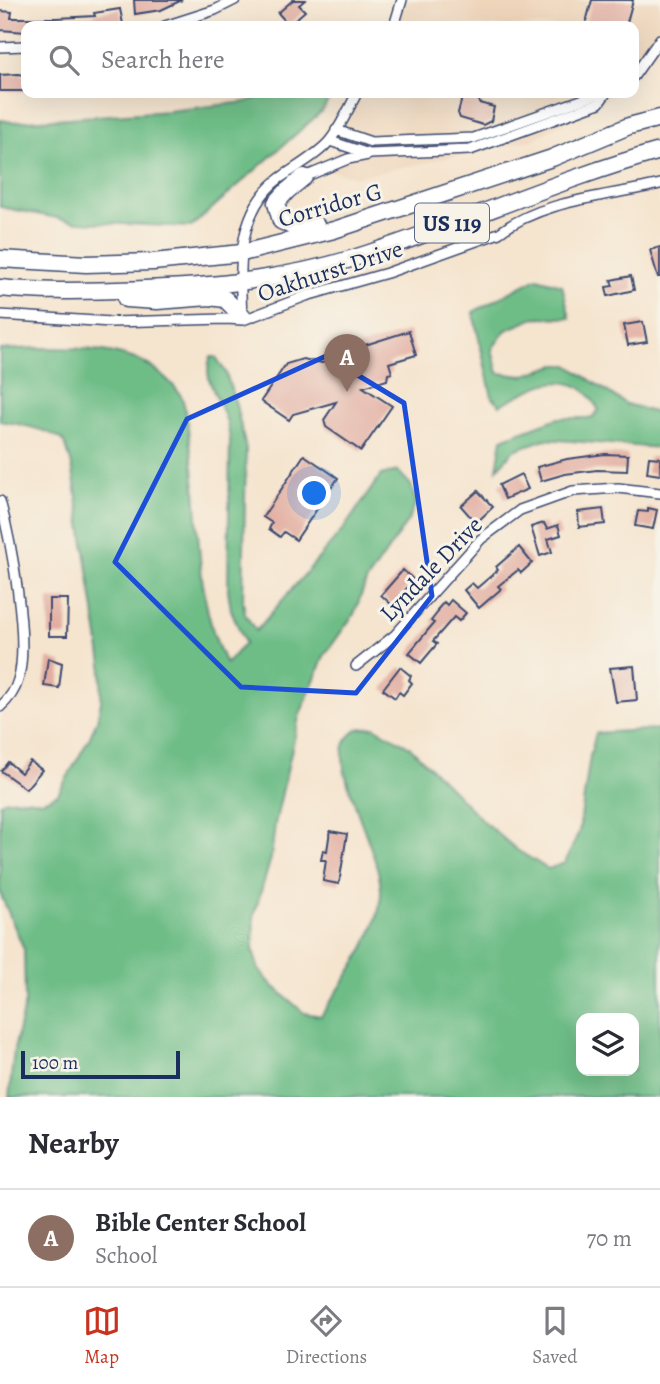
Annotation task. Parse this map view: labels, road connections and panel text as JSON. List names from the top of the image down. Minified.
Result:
{"streets":{"highway":["Corridor G","US 119"],"street":["Oakhurst Drive","Lyndale Drive"]},"scale_bar":"100 m","page":{"search":"Search here","pins":"A","scale":"100 m","heading":"Nearby","list":[{"mark":"A","name":"Bible Center School","note":"School","value":"70 m"}],"nav":["Map","Directions","Saved"]}}
